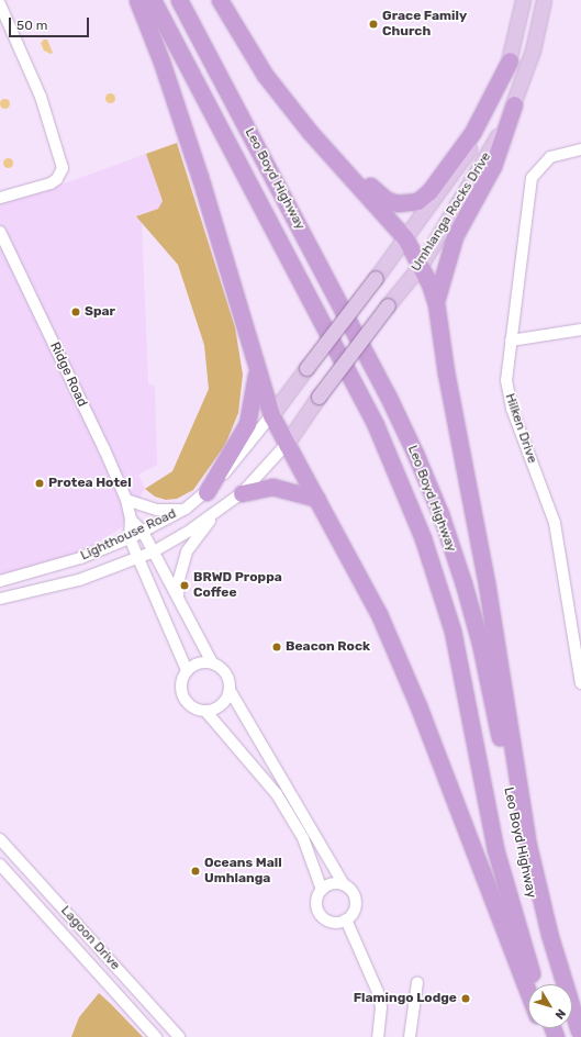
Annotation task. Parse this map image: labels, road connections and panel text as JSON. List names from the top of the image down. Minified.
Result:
{"streets":{"highway":["Leo Boyd Highway"],"main road":["Umhlanga Rocks Drive"],"street":["Ridge Road","Hilken Drive","Lighthouse Road","Lagoon Drive"]},"crossings":[["Umhlanga Rocks Drive","Lighthouse Road"]],"places":["Grace Family Church","Spar","Protea Hotel","BRWD Proppa Coffee","Beacon Rock","Oceans Mall Umhlanga","Flamingo Lodge"],"scale_bar":"50 m","north":"bottom right"}
